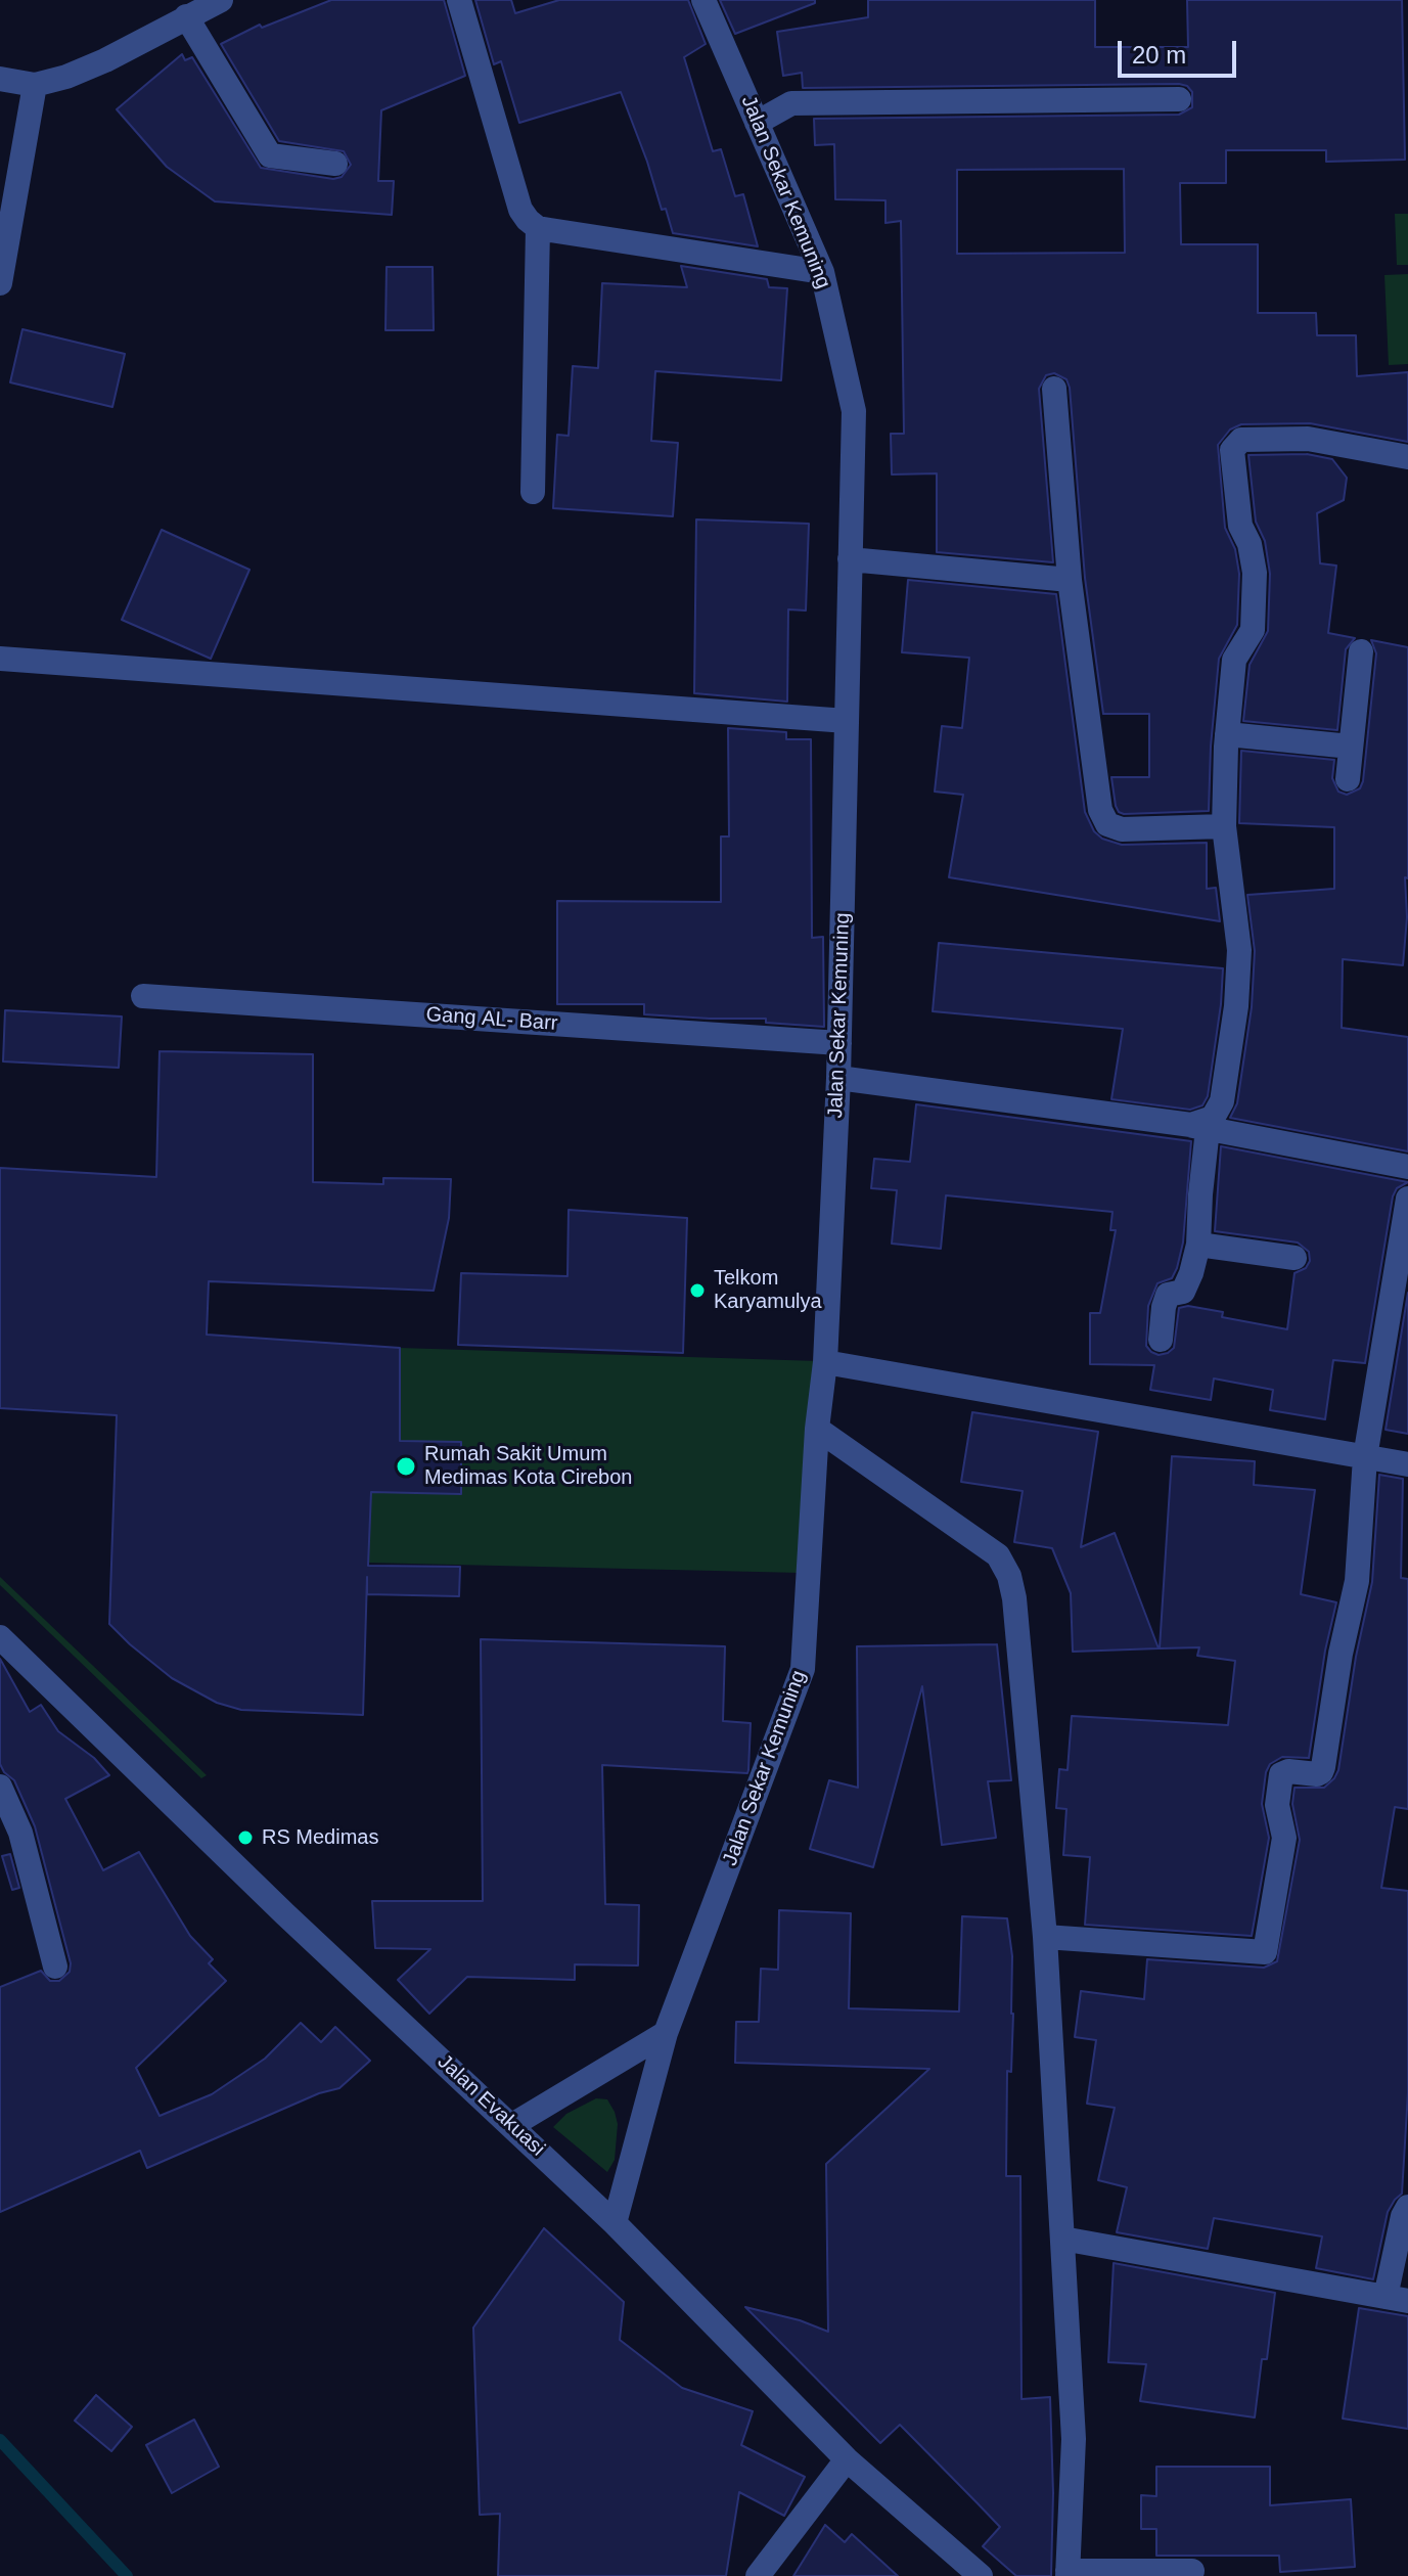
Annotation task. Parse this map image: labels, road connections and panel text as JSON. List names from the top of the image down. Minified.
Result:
{"streets":{"street":["Jalan Sekar Kemuning","Gang AL- Barr","Jalan Evakuasi"]},"crossings":[["Jalan Sekar Kemuning","Gang AL- Barr"],["Jalan Sekar Kemuning","Jalan Evakuasi"]],"places":["Telkom Karyamulya","Rumah Sakit Umum Medimas Kota Cirebon","RS Medimas"],"scale_bar":"20 m"}
